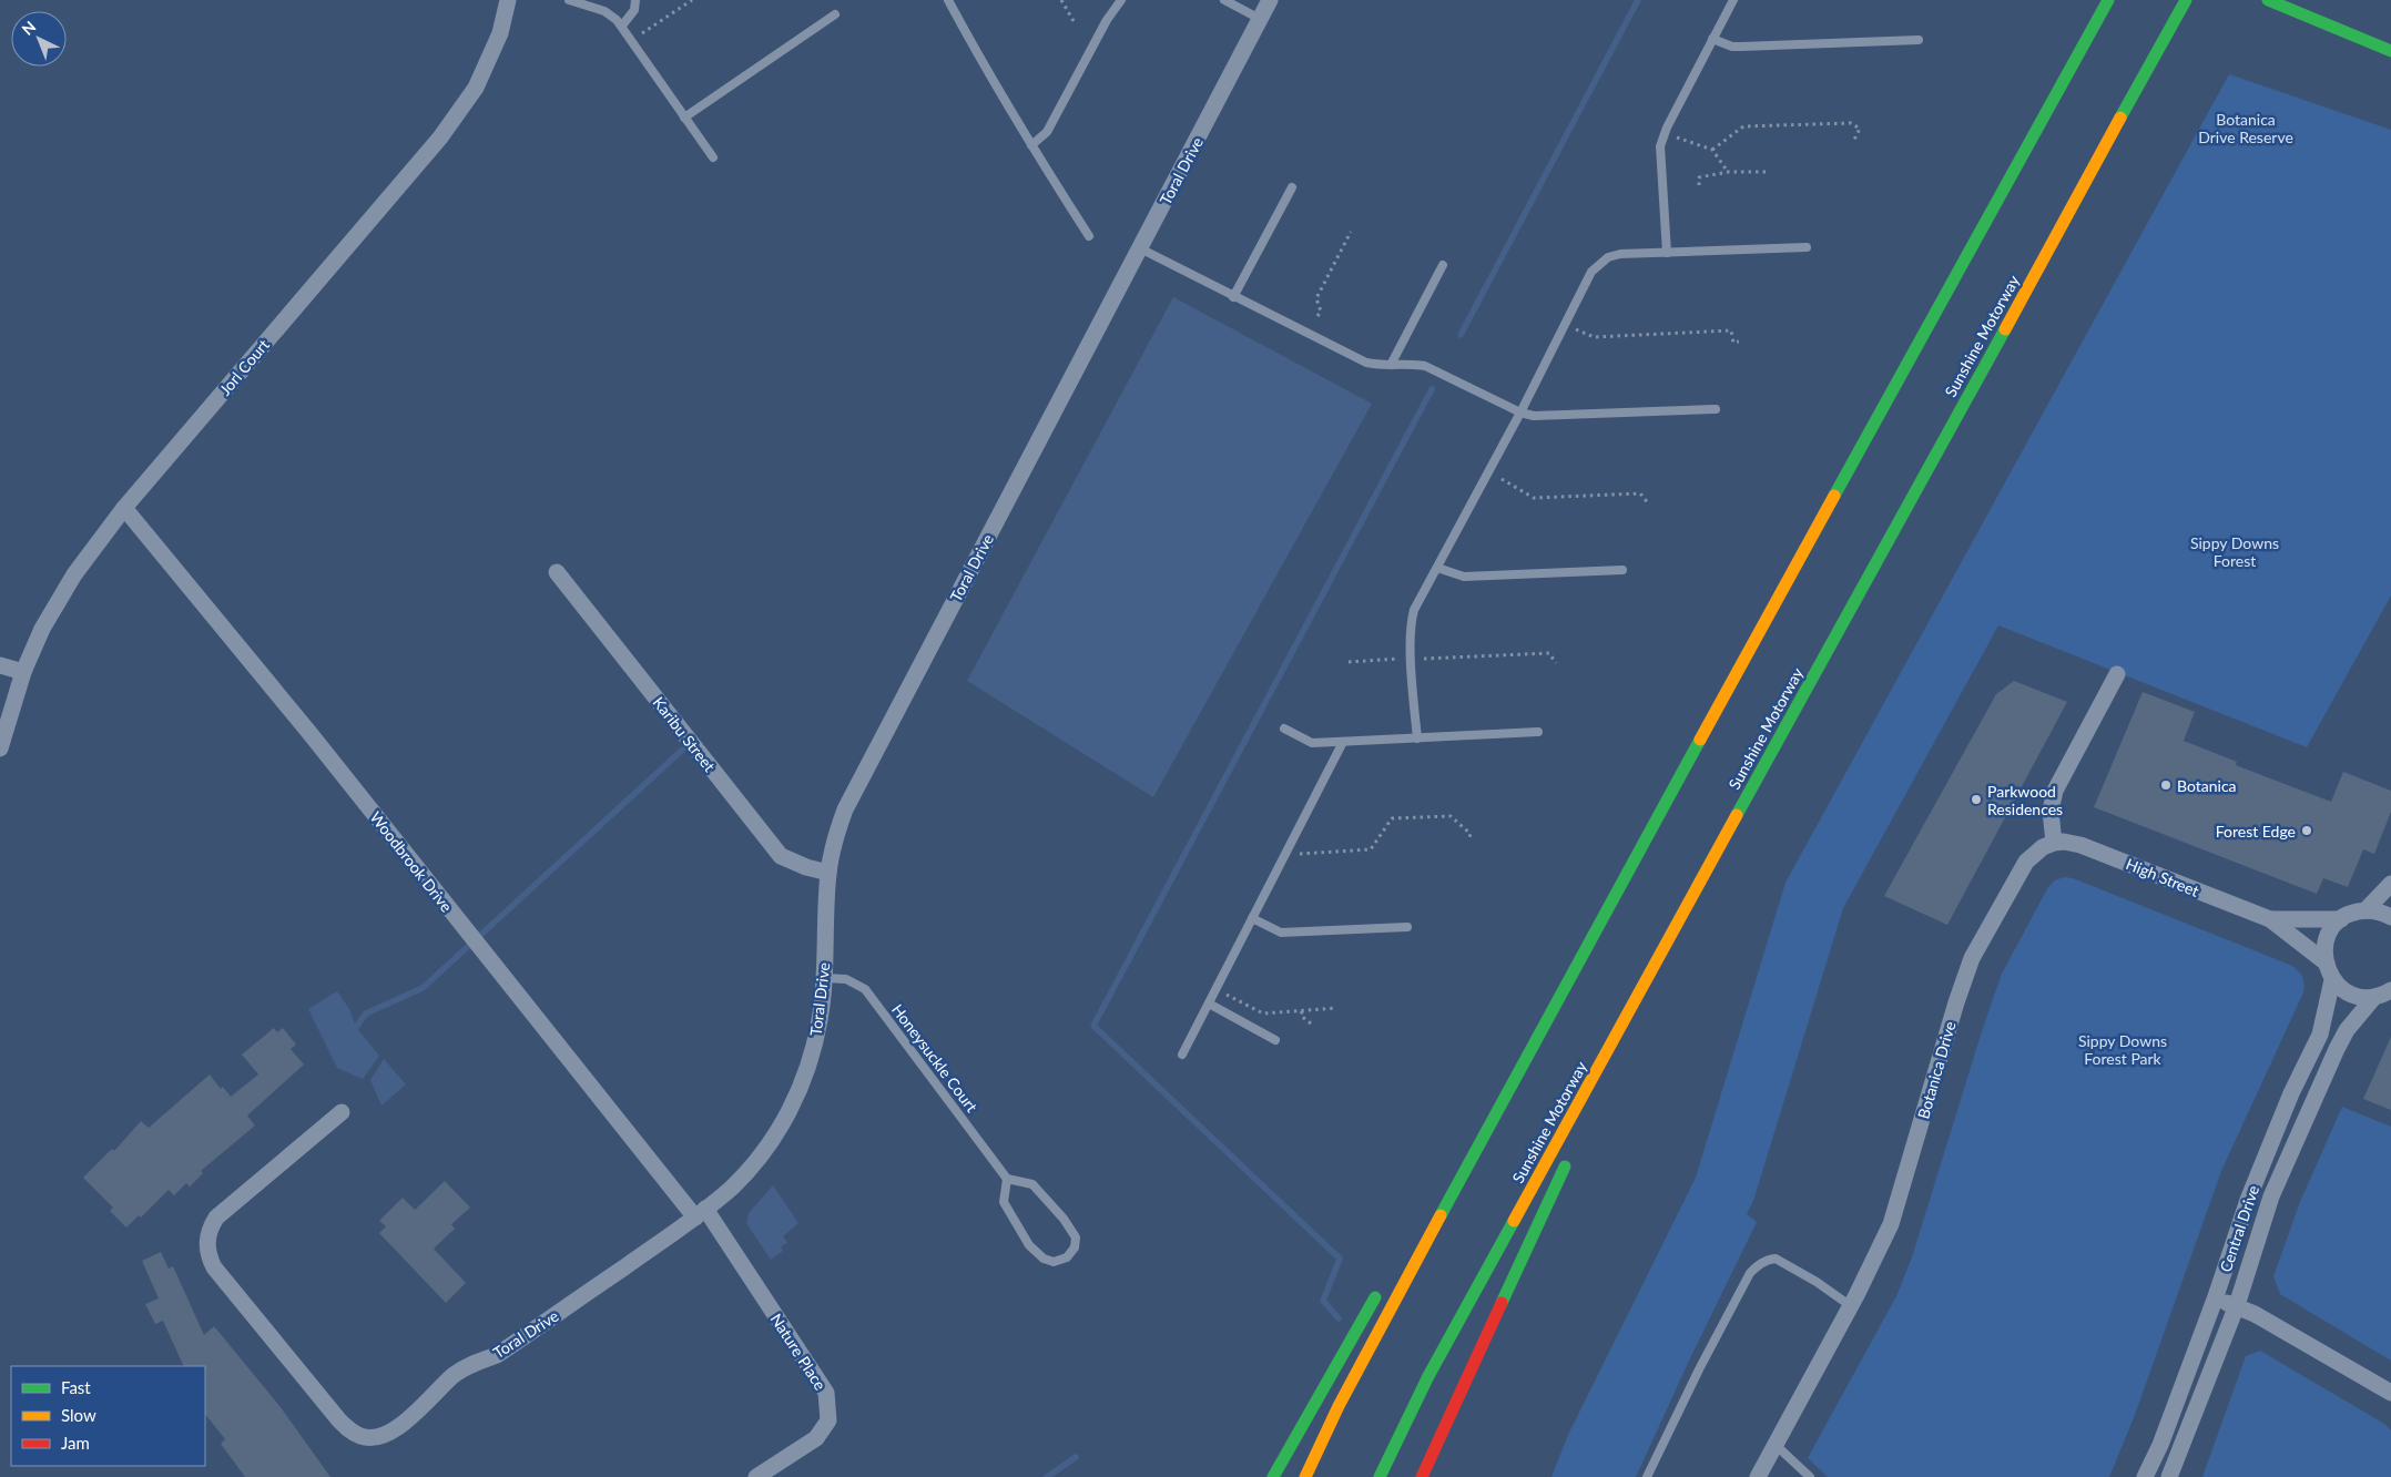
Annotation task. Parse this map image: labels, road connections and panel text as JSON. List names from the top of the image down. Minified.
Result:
{"streets":{"main road":["Sunshine Motorway"],"street":["Toral Drive","Jorl Court","Karibu Street","Woodbrook Drive","High Street","Botanica Drive","Central Drive","Nature Place"],"lane":["Honeysuckle Court"]},"crossings":[["Toral Drive","Karibu Street"],["Toral Drive","Woodbrook Drive"],["Toral Drive","Honeysuckle Court"],["Toral Drive","Nature Place"],["Jorl Court","Woodbrook Drive"],["Woodbrook Drive","Nature Place"],["High Street","Botanica Drive"]],"parks":["Botanica Drive Reserve","Sippy Downs Forest","Sippy Downs Forest Park"],"places":["Botanica","Parkwood Residences","Forest Edge"],"legend":["Fast","Slow","Jam"],"north":"top left"}
